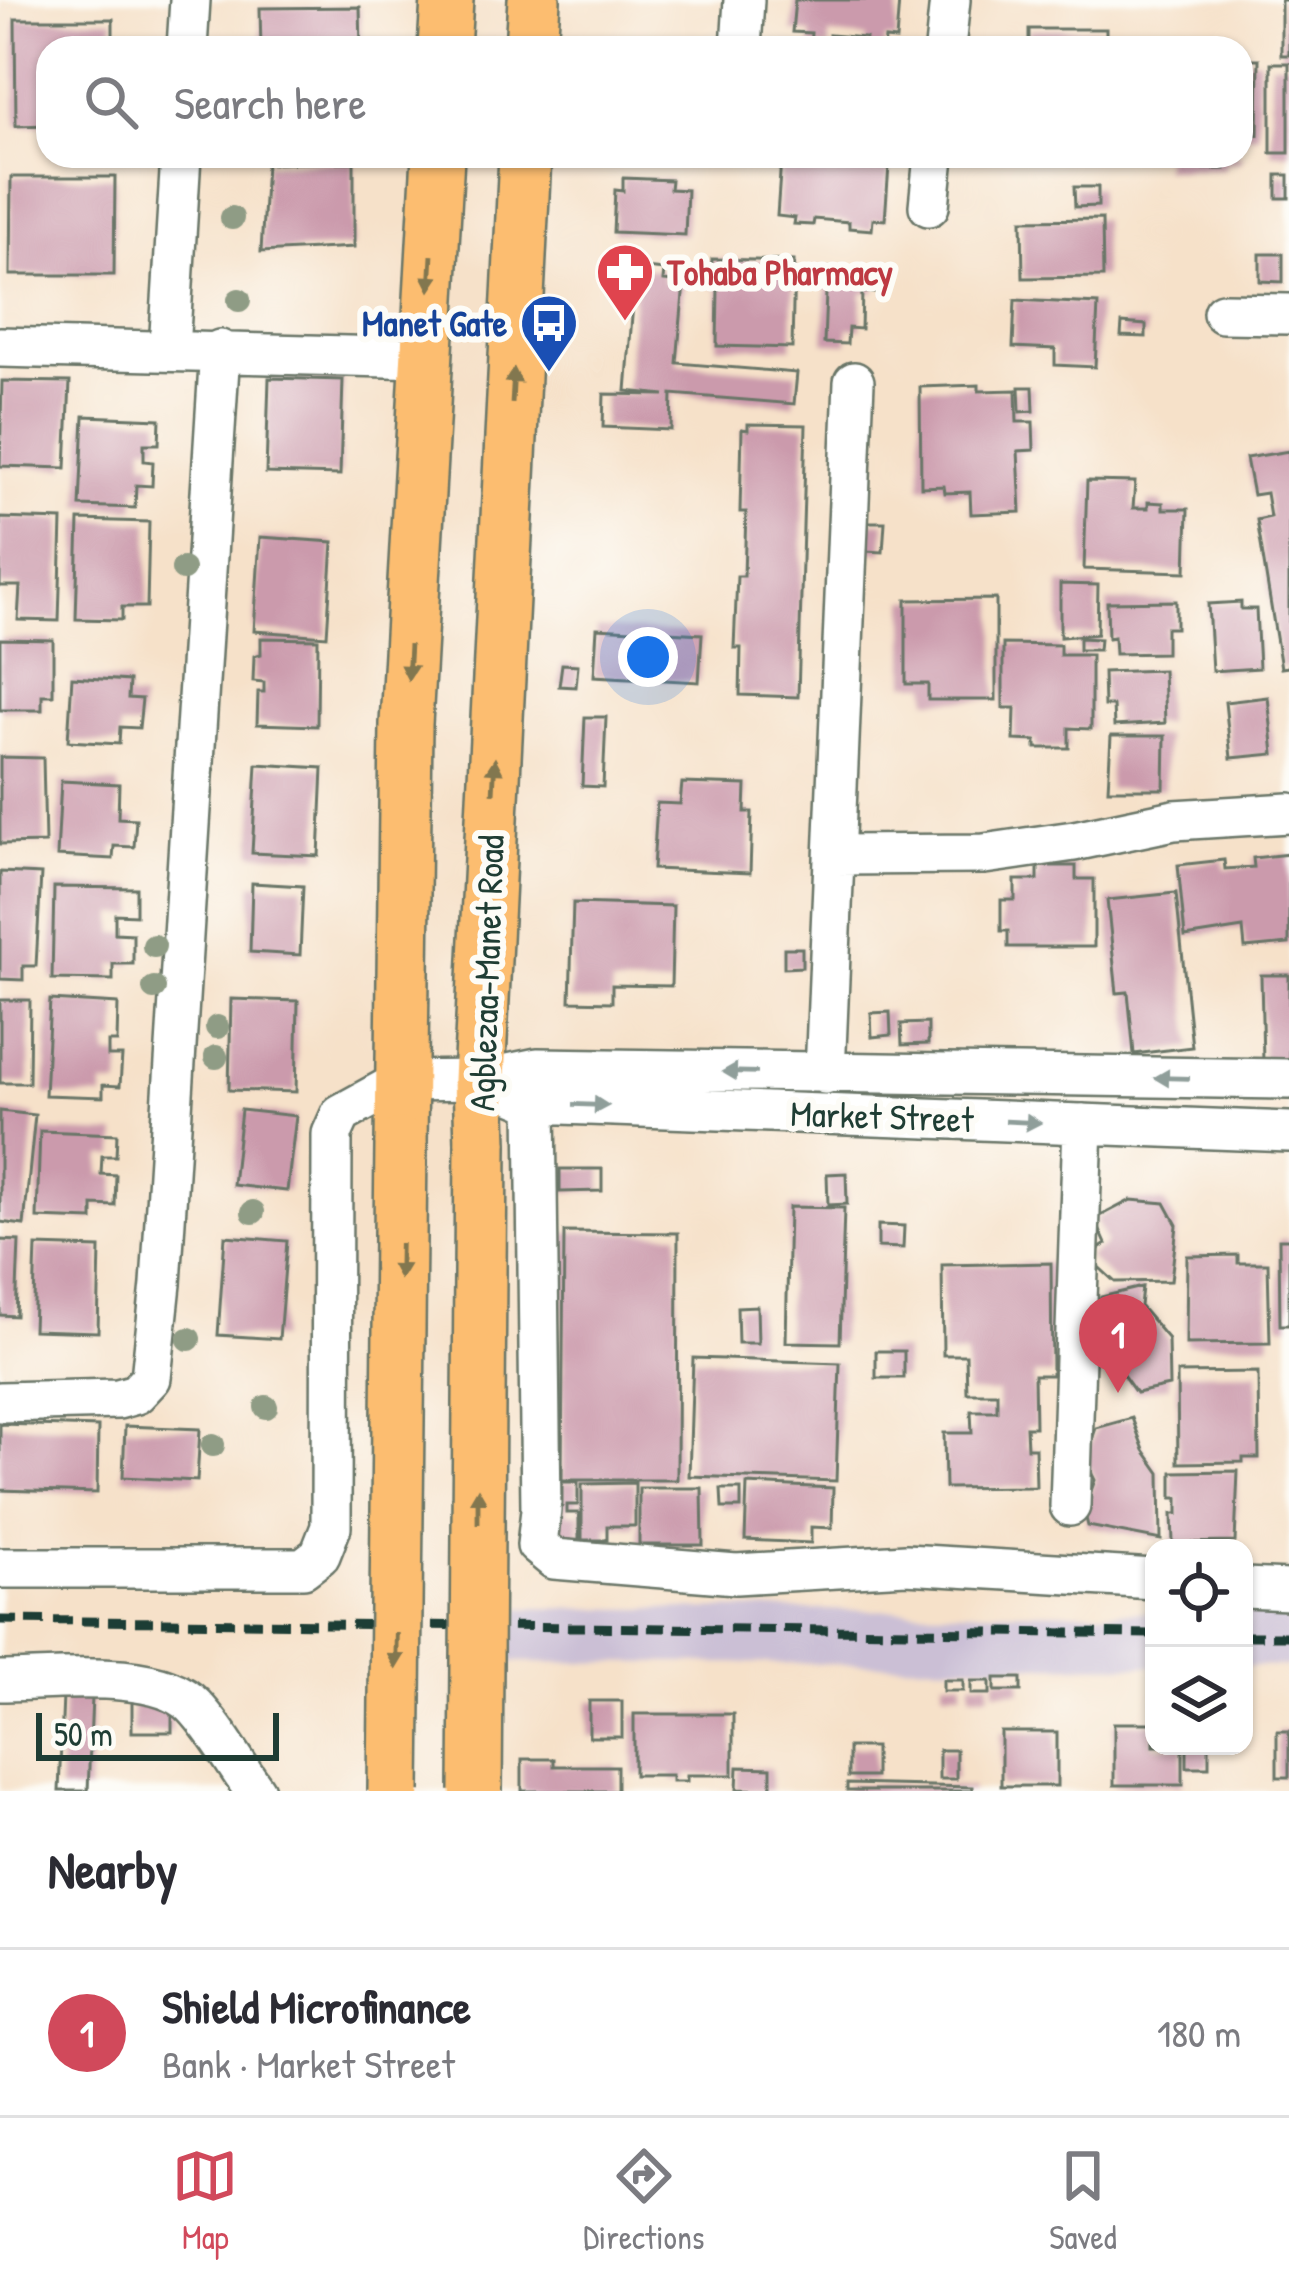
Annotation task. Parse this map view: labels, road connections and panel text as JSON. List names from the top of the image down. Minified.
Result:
{"streets":{"main road":["Agblezaa-Manet Road"],"street":["Market Street"]},"crossings":[["Agblezaa-Manet Road","Market Street"]],"places":{"pharmacy":["Tohaba Pharmacy"],"bus stop":["Manet Gate"]},"scale_bar":"50 m","page":{"search":"Search here","pins":"1","scale":"50 m","heading":"Nearby","list":[{"mark":"1","name":"Shield Microfinance","note":"Bank · Market Street","value":"180 m"}],"nav":["Map","Directions","Saved"]}}
